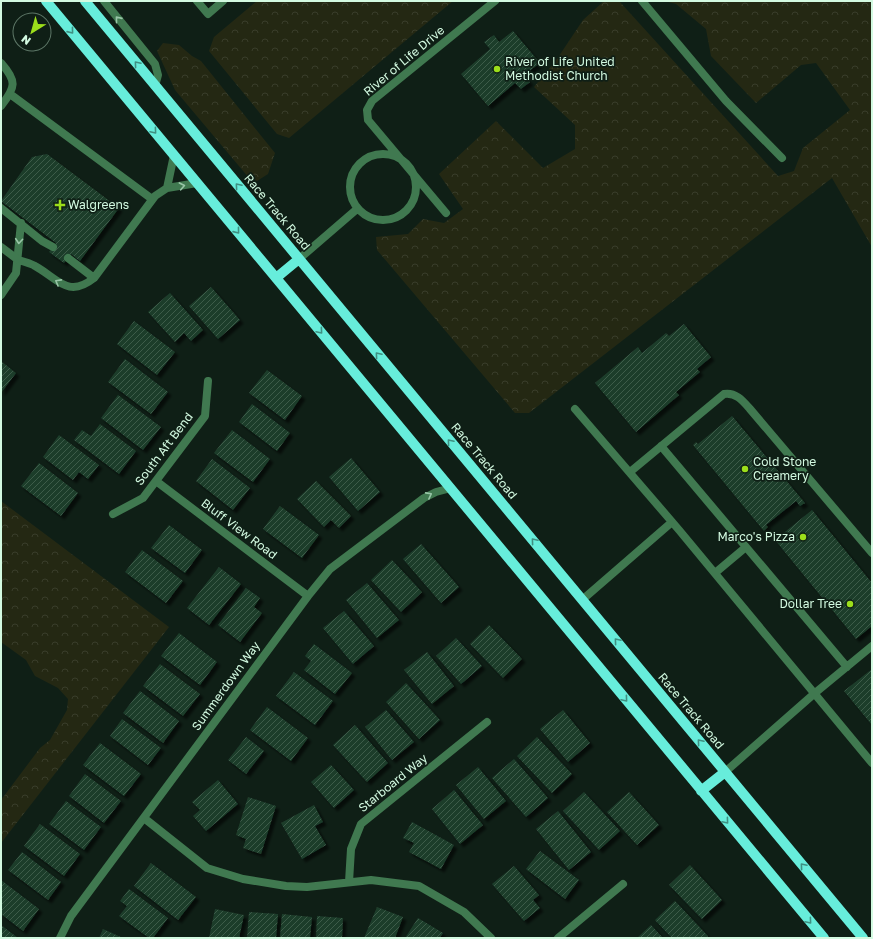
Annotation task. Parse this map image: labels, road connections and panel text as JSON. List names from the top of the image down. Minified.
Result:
{"streets":{"main road":["Race Track Road"],"street":["River of Life Drive","South Aft Bend","Bluff View Road","Summerdown Way","Starboard Way"]},"crossings":[["South Aft Bend","Bluff View Road"],["Bluff View Road","Summerdown Way"]],"places":{"other":["River of Life United Methodist Church","Cold Stone Creamery","Marco's Pizza","Dollar Tree"],"health":["Walgreens"]},"north":"bottom left"}
